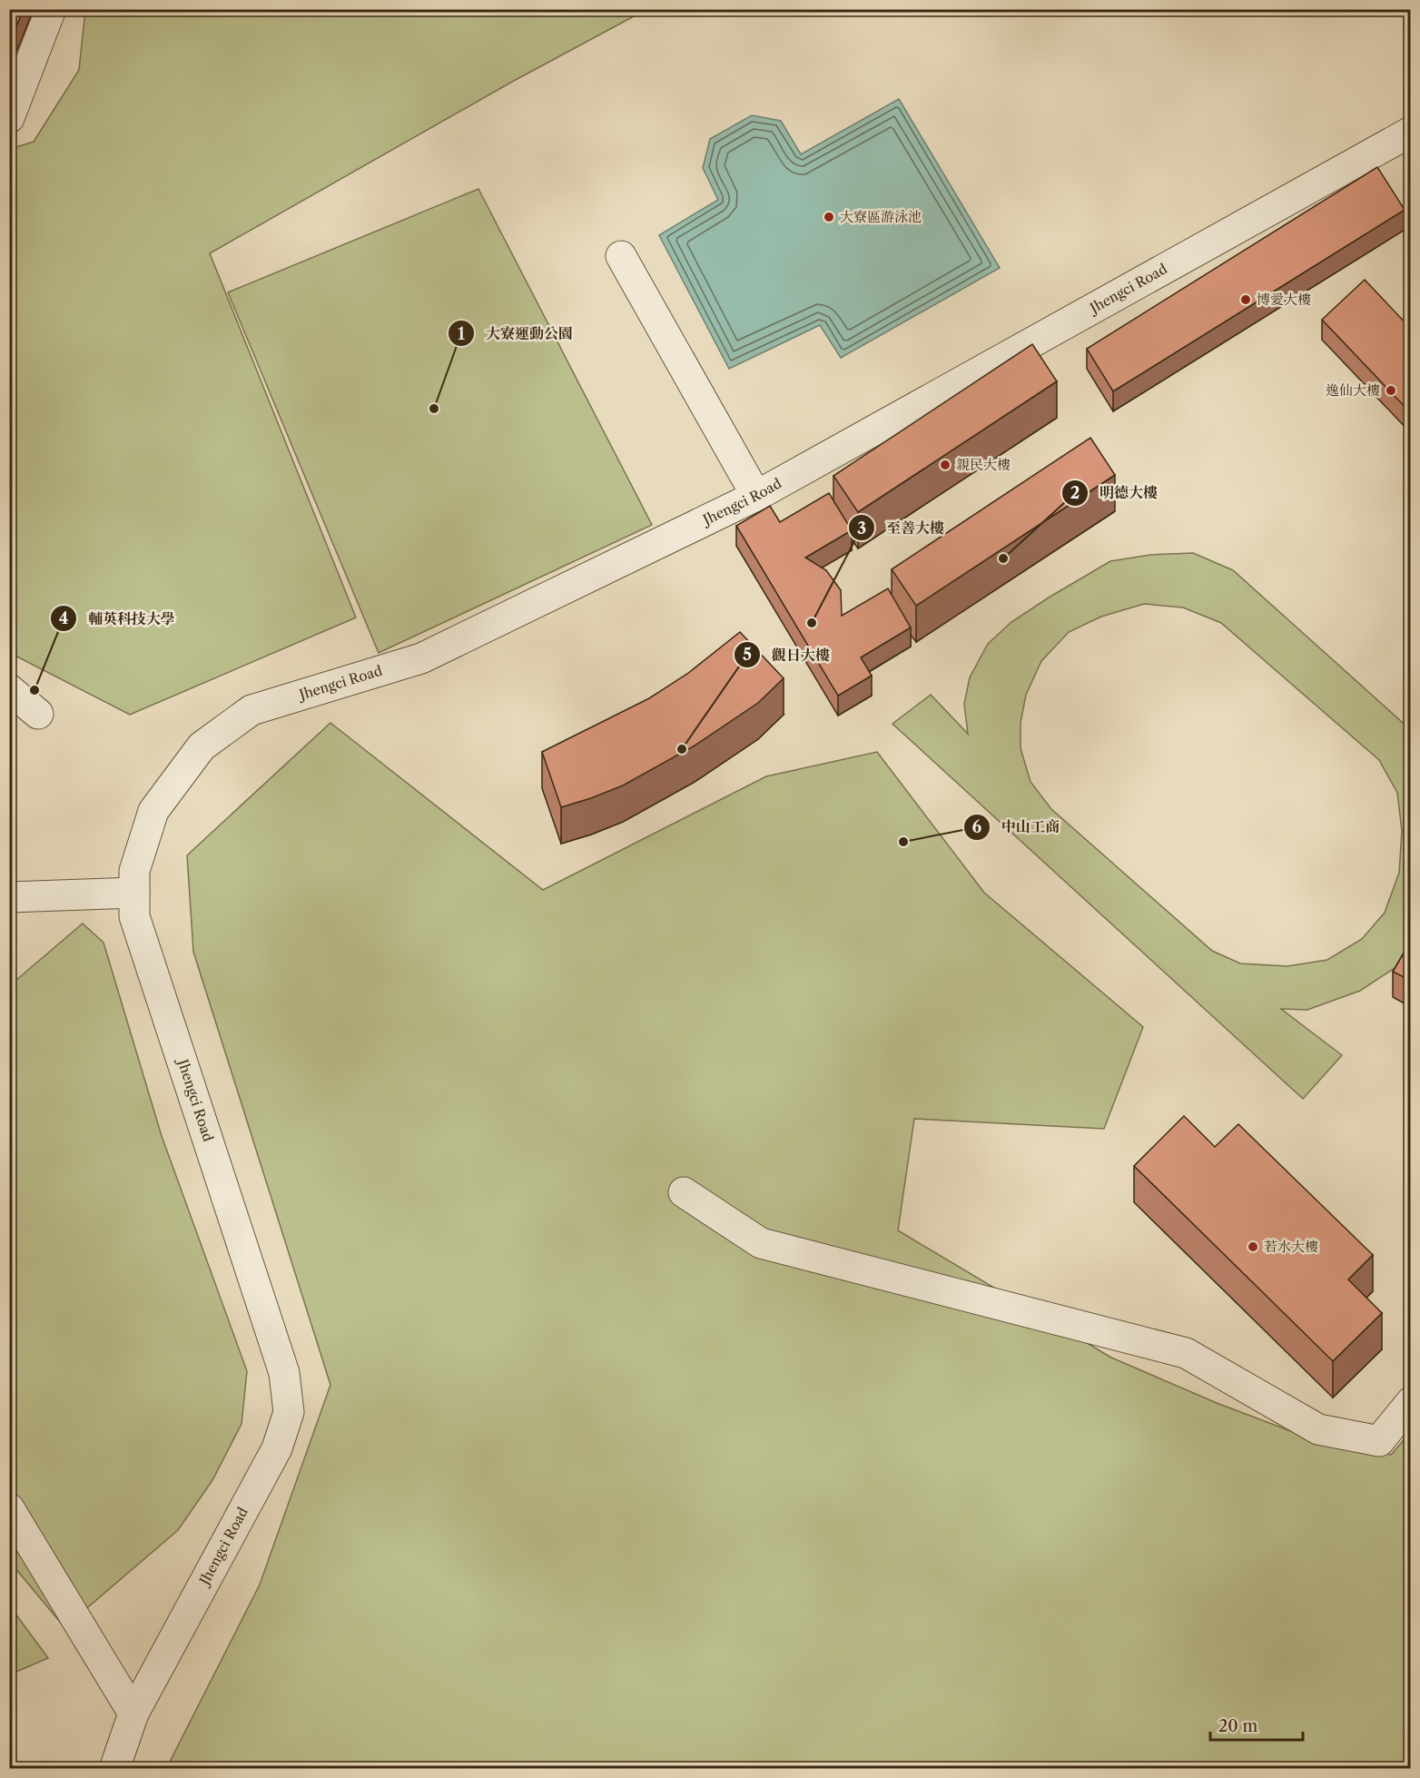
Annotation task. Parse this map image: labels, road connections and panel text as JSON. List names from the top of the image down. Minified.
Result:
{"streets":{"street":["Jhengci Road"]},"places":["大寮區游泳池","博愛大樓","逸仙大樓","大寮運動公園","親民大樓","明德大樓","至善大樓","輔英科技大學","觀日大樓","中山工商","若水大樓"],"scale_bar":"20 m"}
